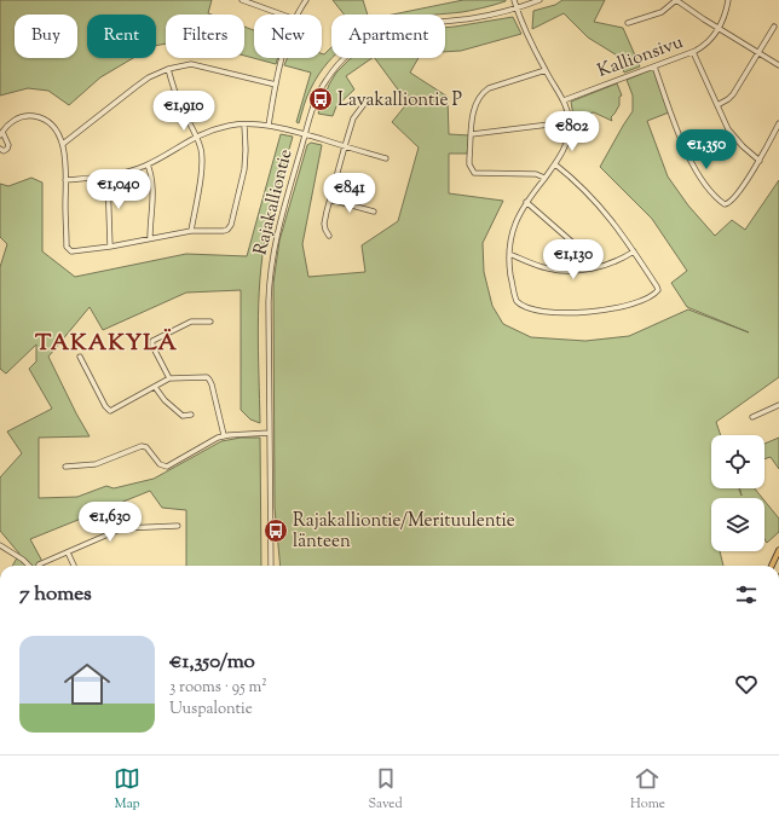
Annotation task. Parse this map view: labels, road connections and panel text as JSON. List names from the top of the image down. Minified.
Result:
{"streets":{"street":["Kallionsivu","Rajakalliontie"]},"districts":["TAKAKYLÄ"],"places":{"bus stop":["Lavakalliontie P","Rajakalliontie/Merituulentie länteen"]},"page":{"chip":["Buy","Rent","Filters","New","Apartment"],"price":["€1,910","€802","€1,350","€1,040","€841","€1,130","€1,630"],"heading":"7 homes","list":[{"name":"€1,350/mo","note":"3 rooms · 95 m² · Uuspalontie"}],"tabs":["Map","Saved","Home"]}}
